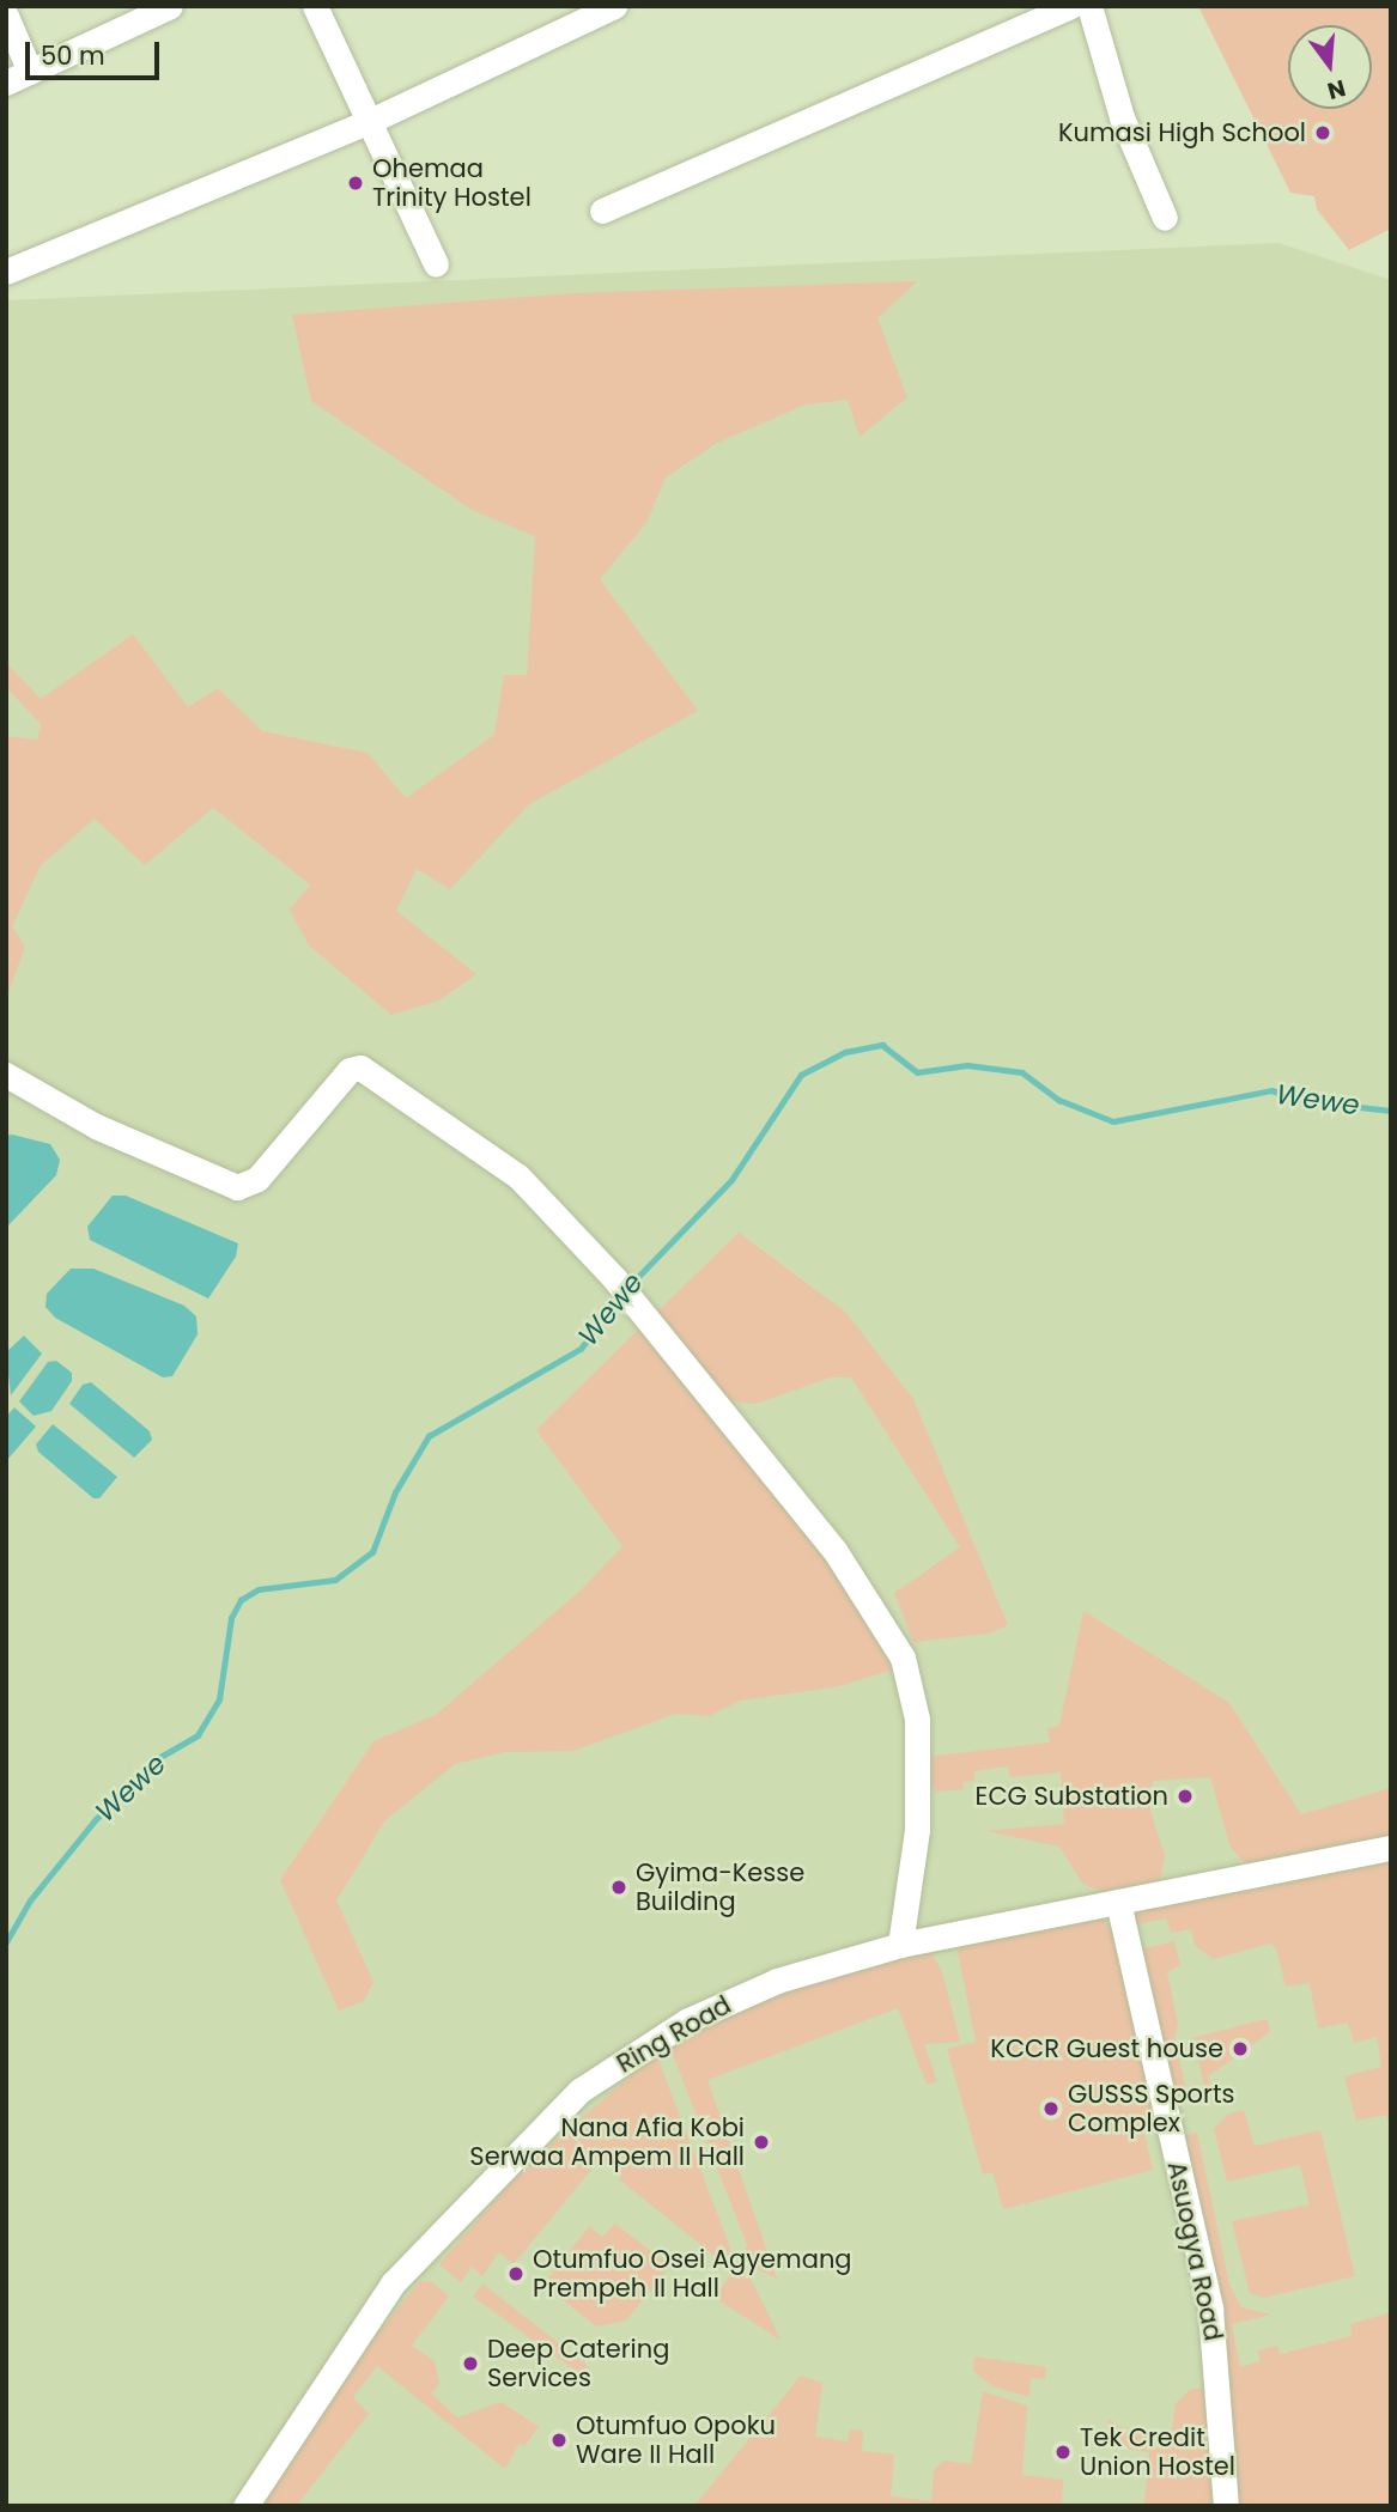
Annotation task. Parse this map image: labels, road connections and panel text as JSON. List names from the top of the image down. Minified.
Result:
{"streets":{"street":["Ring Road","Asuogya Road"]},"crossings":[["Ring Road","Asuogya Road"]],"water":["Wewe"],"places":["Kumasi High School","Ohemaa Trinity Hostel","ECG Substation","Gyima-Kesse Building","KCCR Guest house","GUSSS Sports Complex","Nana Afia Kobi Serwaa Ampem II Hall","Otumfuo Osei Agyemang Prempeh II Hall","Deep Catering Services","Otumfuo Opoku Ware II Hall","Tek Credit Union Hostel"],"scale_bar":"50 m","north":"bottom"}
